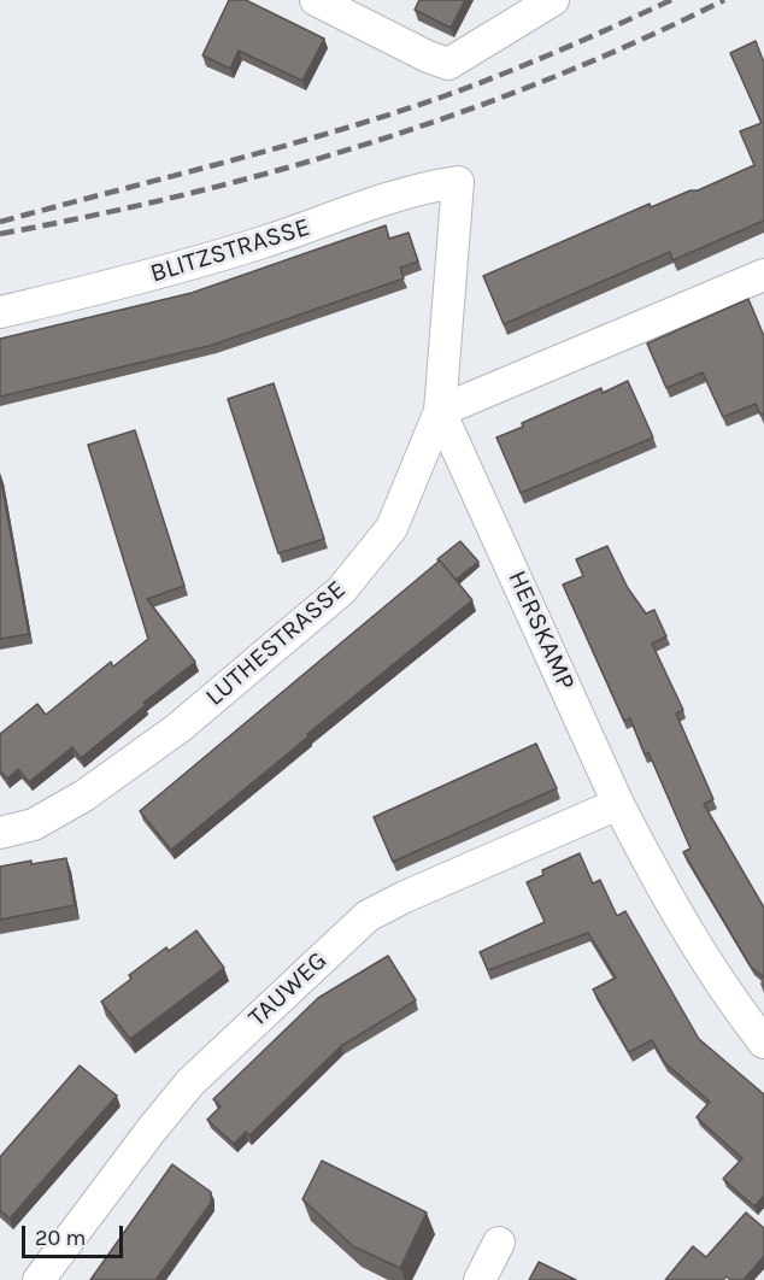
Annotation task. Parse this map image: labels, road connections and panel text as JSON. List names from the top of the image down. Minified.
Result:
{"streets":{"street":["BLITZSTRASSE","HERSKAMP","LUTHESTRASSE","TAUWEG"]},"crossings":[["BLITZSTRASSE","HERSKAMP"],["HERSKAMP","LUTHESTRASSE"],["HERSKAMP","TAUWEG"]],"scale_bar":"20 m"}
